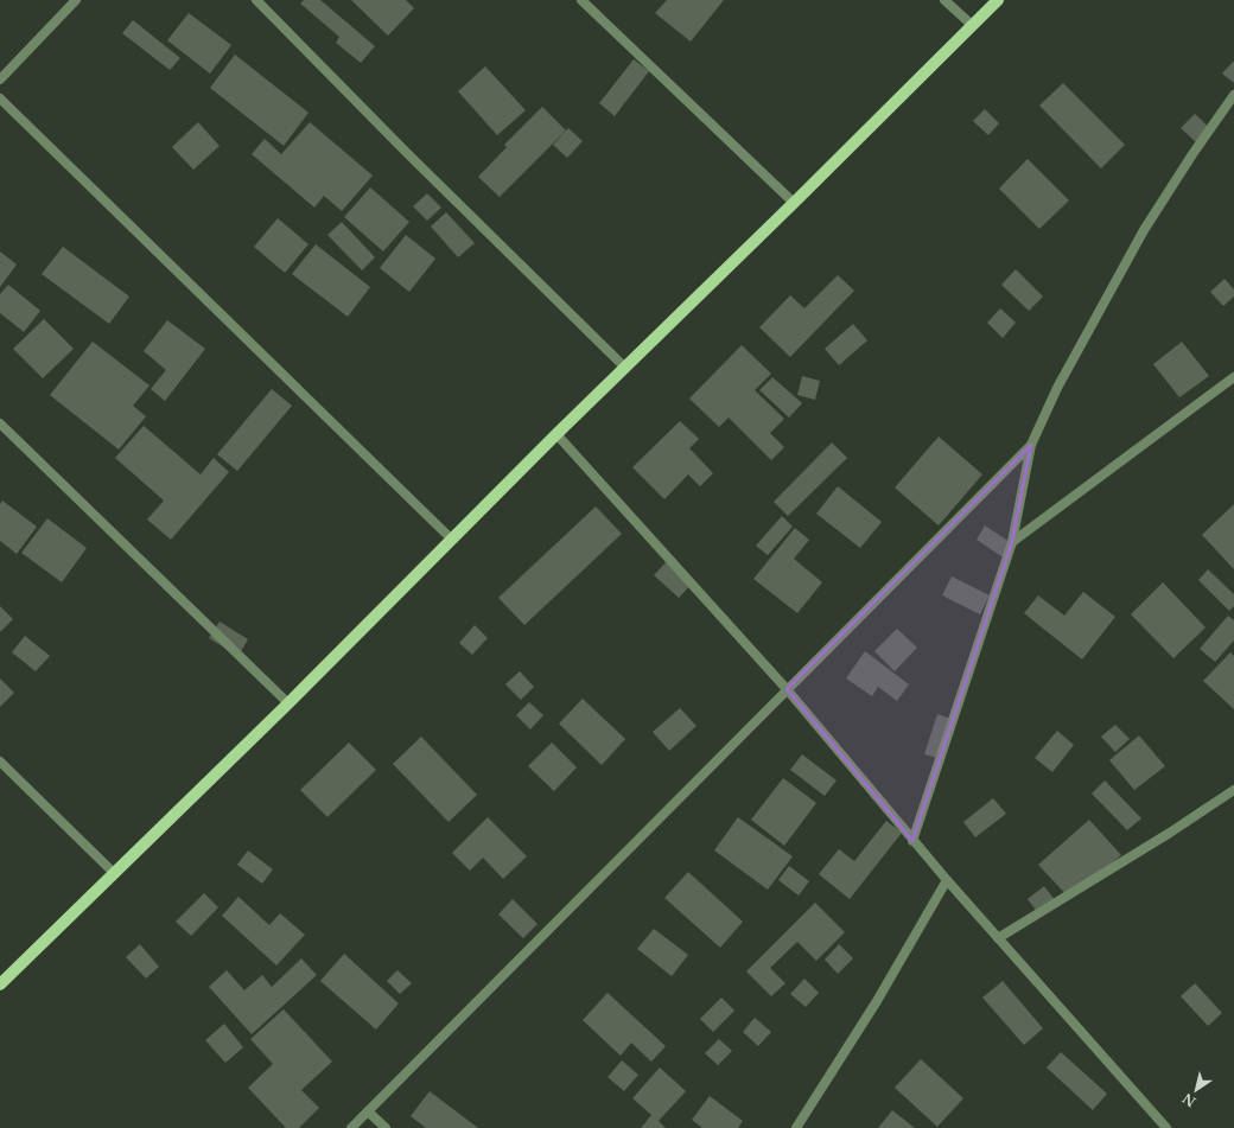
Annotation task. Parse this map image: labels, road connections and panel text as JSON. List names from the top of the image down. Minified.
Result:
{"north":"bottom left"}
